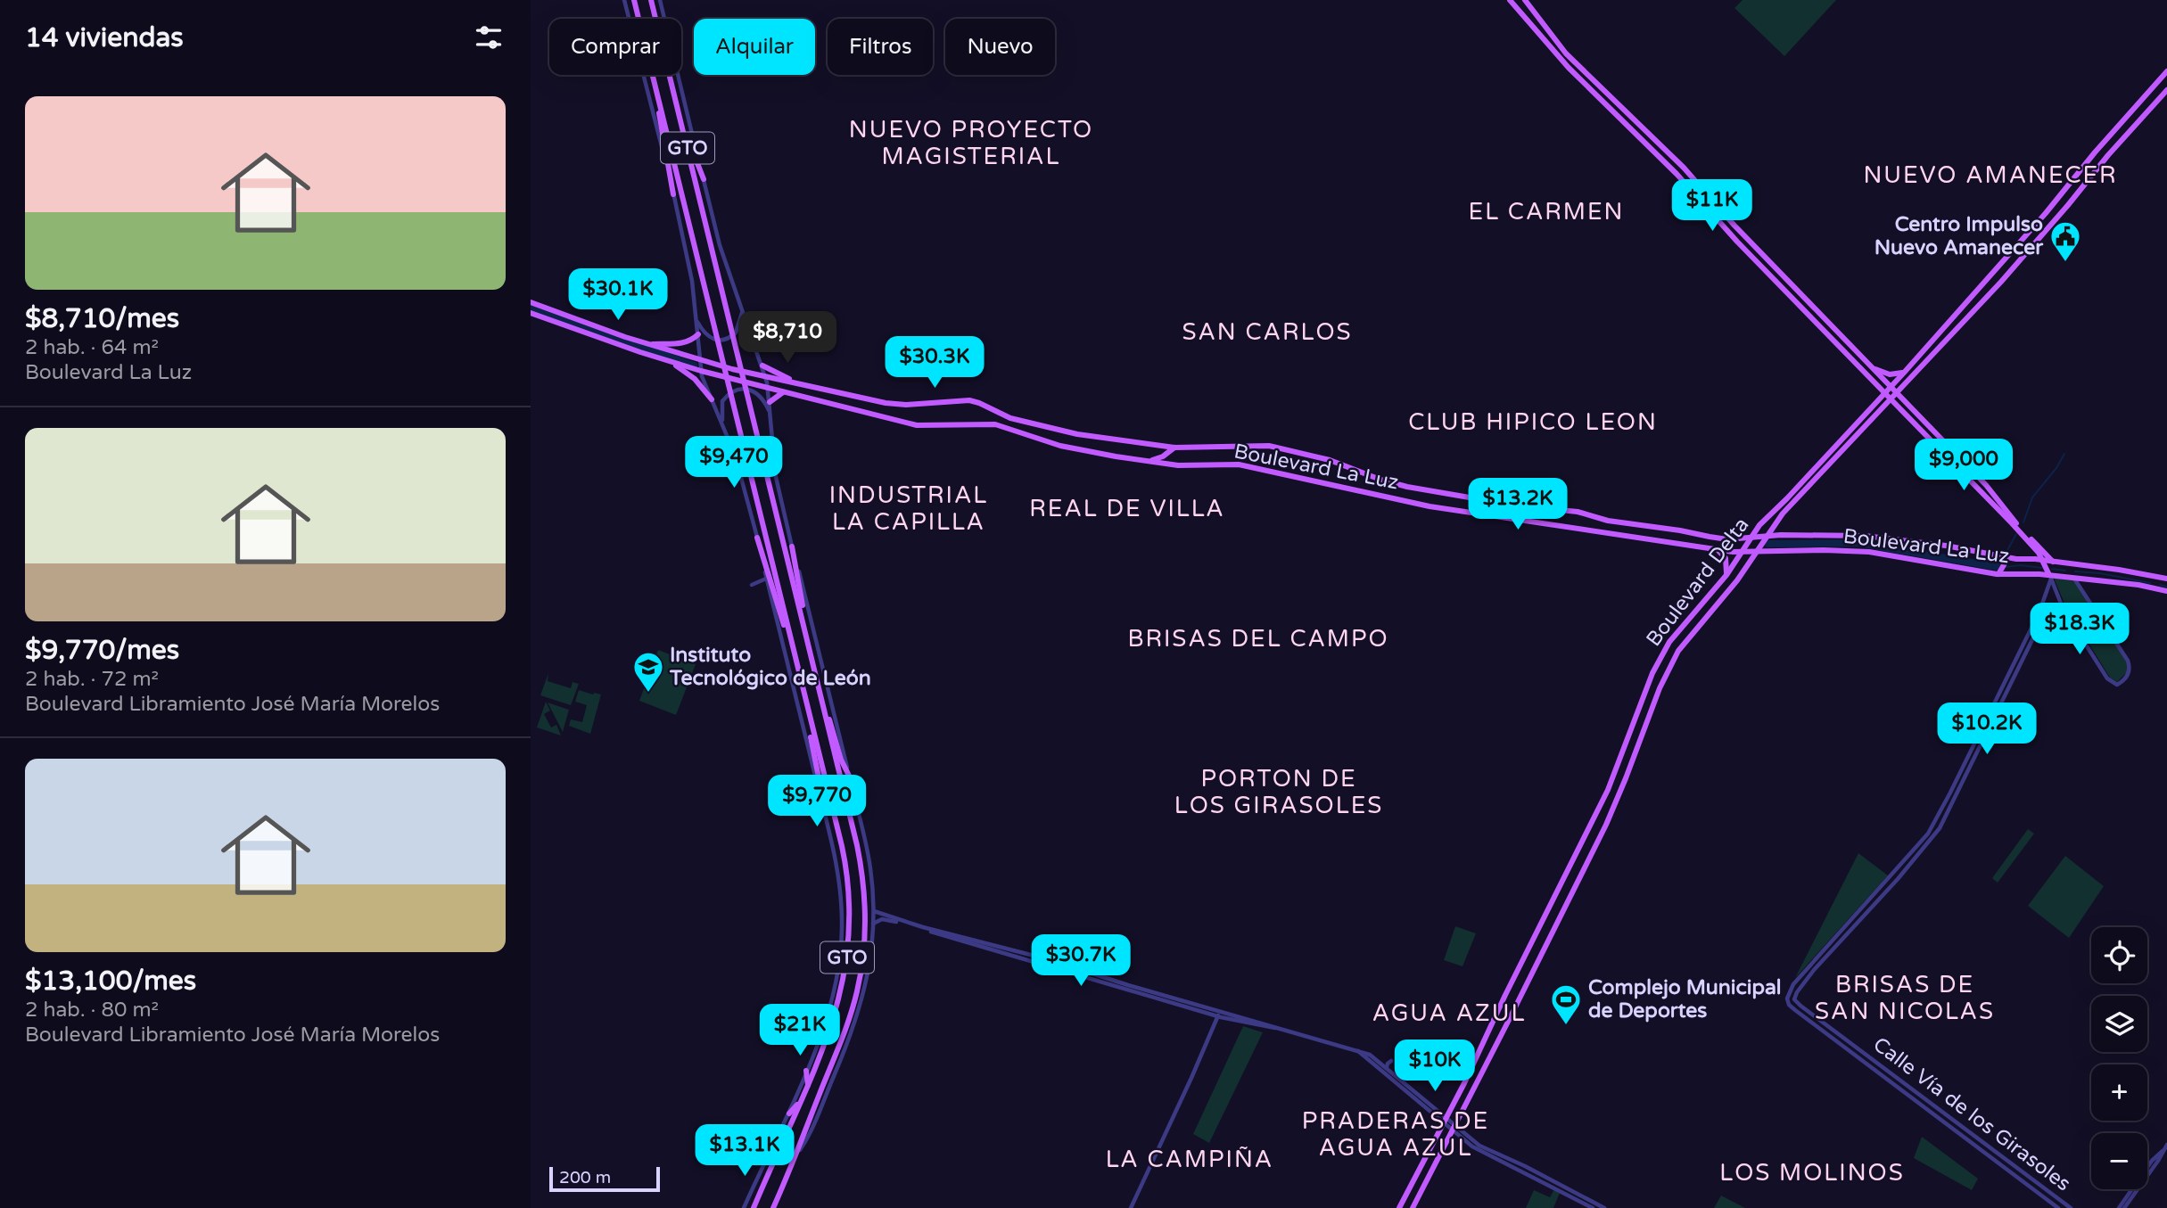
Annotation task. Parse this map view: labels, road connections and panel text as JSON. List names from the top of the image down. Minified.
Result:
{"streets":{"main road":["GTO","Boulevard La Luz","Boulevard Delta"],"street":["Calle Vía de los Girasoles"]},"crossings":[["Boulevard La Luz","Boulevard Delta"]],"districts":["NUEVO PROYECTO MAGISTERIAL","NUEVO AMANECER","EL CARMEN","SAN CARLOS","CLUB HIPICO LEON","INDUSTRIAL LA CAPILLA","REAL DE VILLA","BRISAS DEL CAMPO","PORTON DE LOS GIRASOLES","BRISAS DE SAN NICOLAS","AGUA AZUL","PRADERAS DE AGUA AZUL","LA CAMPIÑA","LOS MOLINOS"],"places":{"public building":["Centro Impulso Nuevo Amanecer"],"school or university":["Instituto Tecnológico de León"],"sports":["Complejo Municipal de Deportes"]},"scale_bar":"200 m","page":{"heading":"14 viviendas","chip":["Comprar","Alquilar","Filtros","Nuevo"],"list":[{"name":"$8,710/mes","note":"2 hab. · 64 m² · Boulevard La Luz"},{"name":"$9,770/mes","note":"2 hab. · 72 m² · Boulevard Libramiento José María Morelos"},{"name":"$13,100/mes","note":"2 hab. · 80 m² · Boulevard Libramiento José María Morelos"}],"price":["$11K","$30.1K","$8,710","$30.3K","$9,470","$9,000","$13.2K","$18.3K","$10.2K","$9,770","$30.7K","$21K","$10K","$13.1K"],"map_buttons":["+","−"],"scale":"200 m"}}
